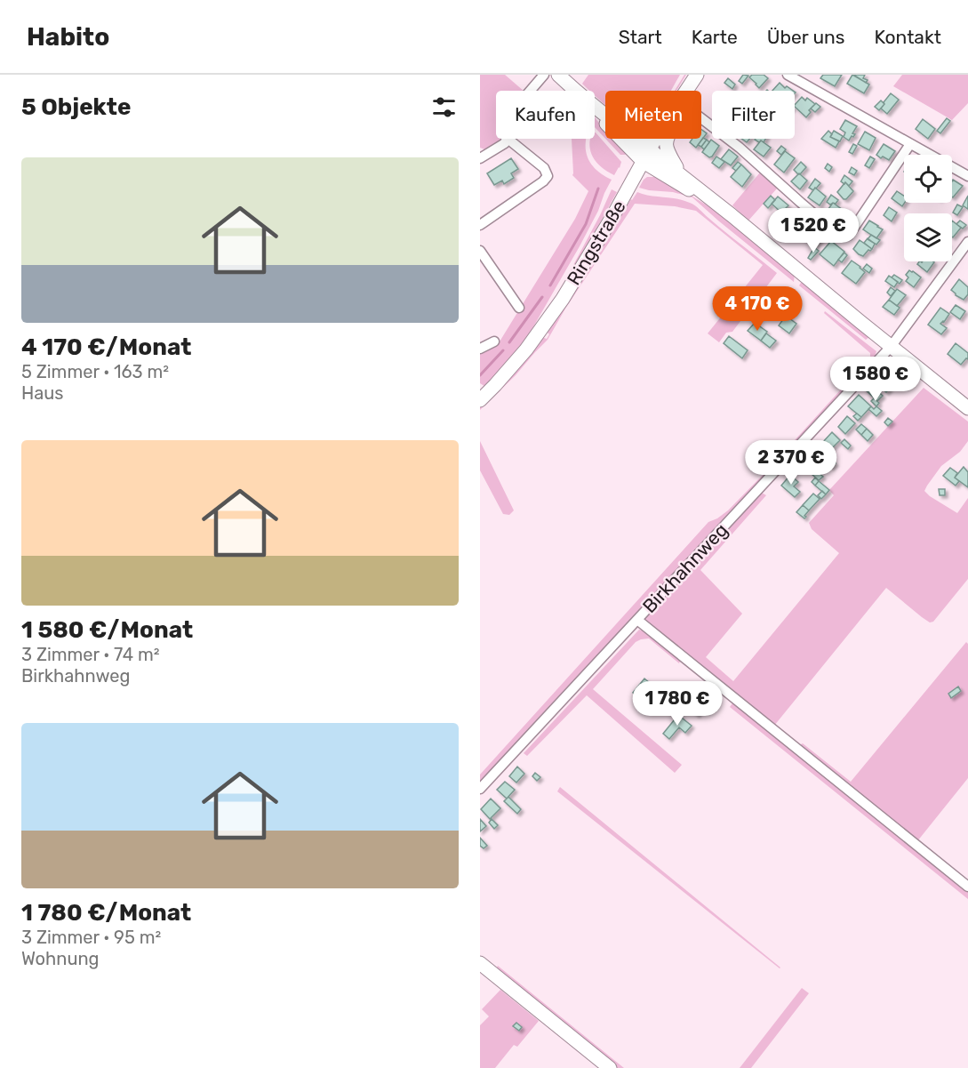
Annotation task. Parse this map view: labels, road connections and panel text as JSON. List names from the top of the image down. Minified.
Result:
{"streets":{"street":["Ringstraße","Birkhahnweg"]},"page":{"header":"Habito","nav":["Start","Karte","Über uns","Kontakt"],"heading":"5 Objekte","chip":["Kaufen","Mieten","Filter"],"list":[{"name":"4 170 €/Monat","note":"5 Zimmer · 163 m² · Haus"},{"name":"1 580 €/Monat","note":"3 Zimmer · 74 m² · Birkhahnweg"},{"name":"1 780 €/Monat","note":"3 Zimmer · 95 m² · Wohnung"}],"price":["1 520 €","4 170 €","1 580 €","2 370 €","1 780 €"]}}
